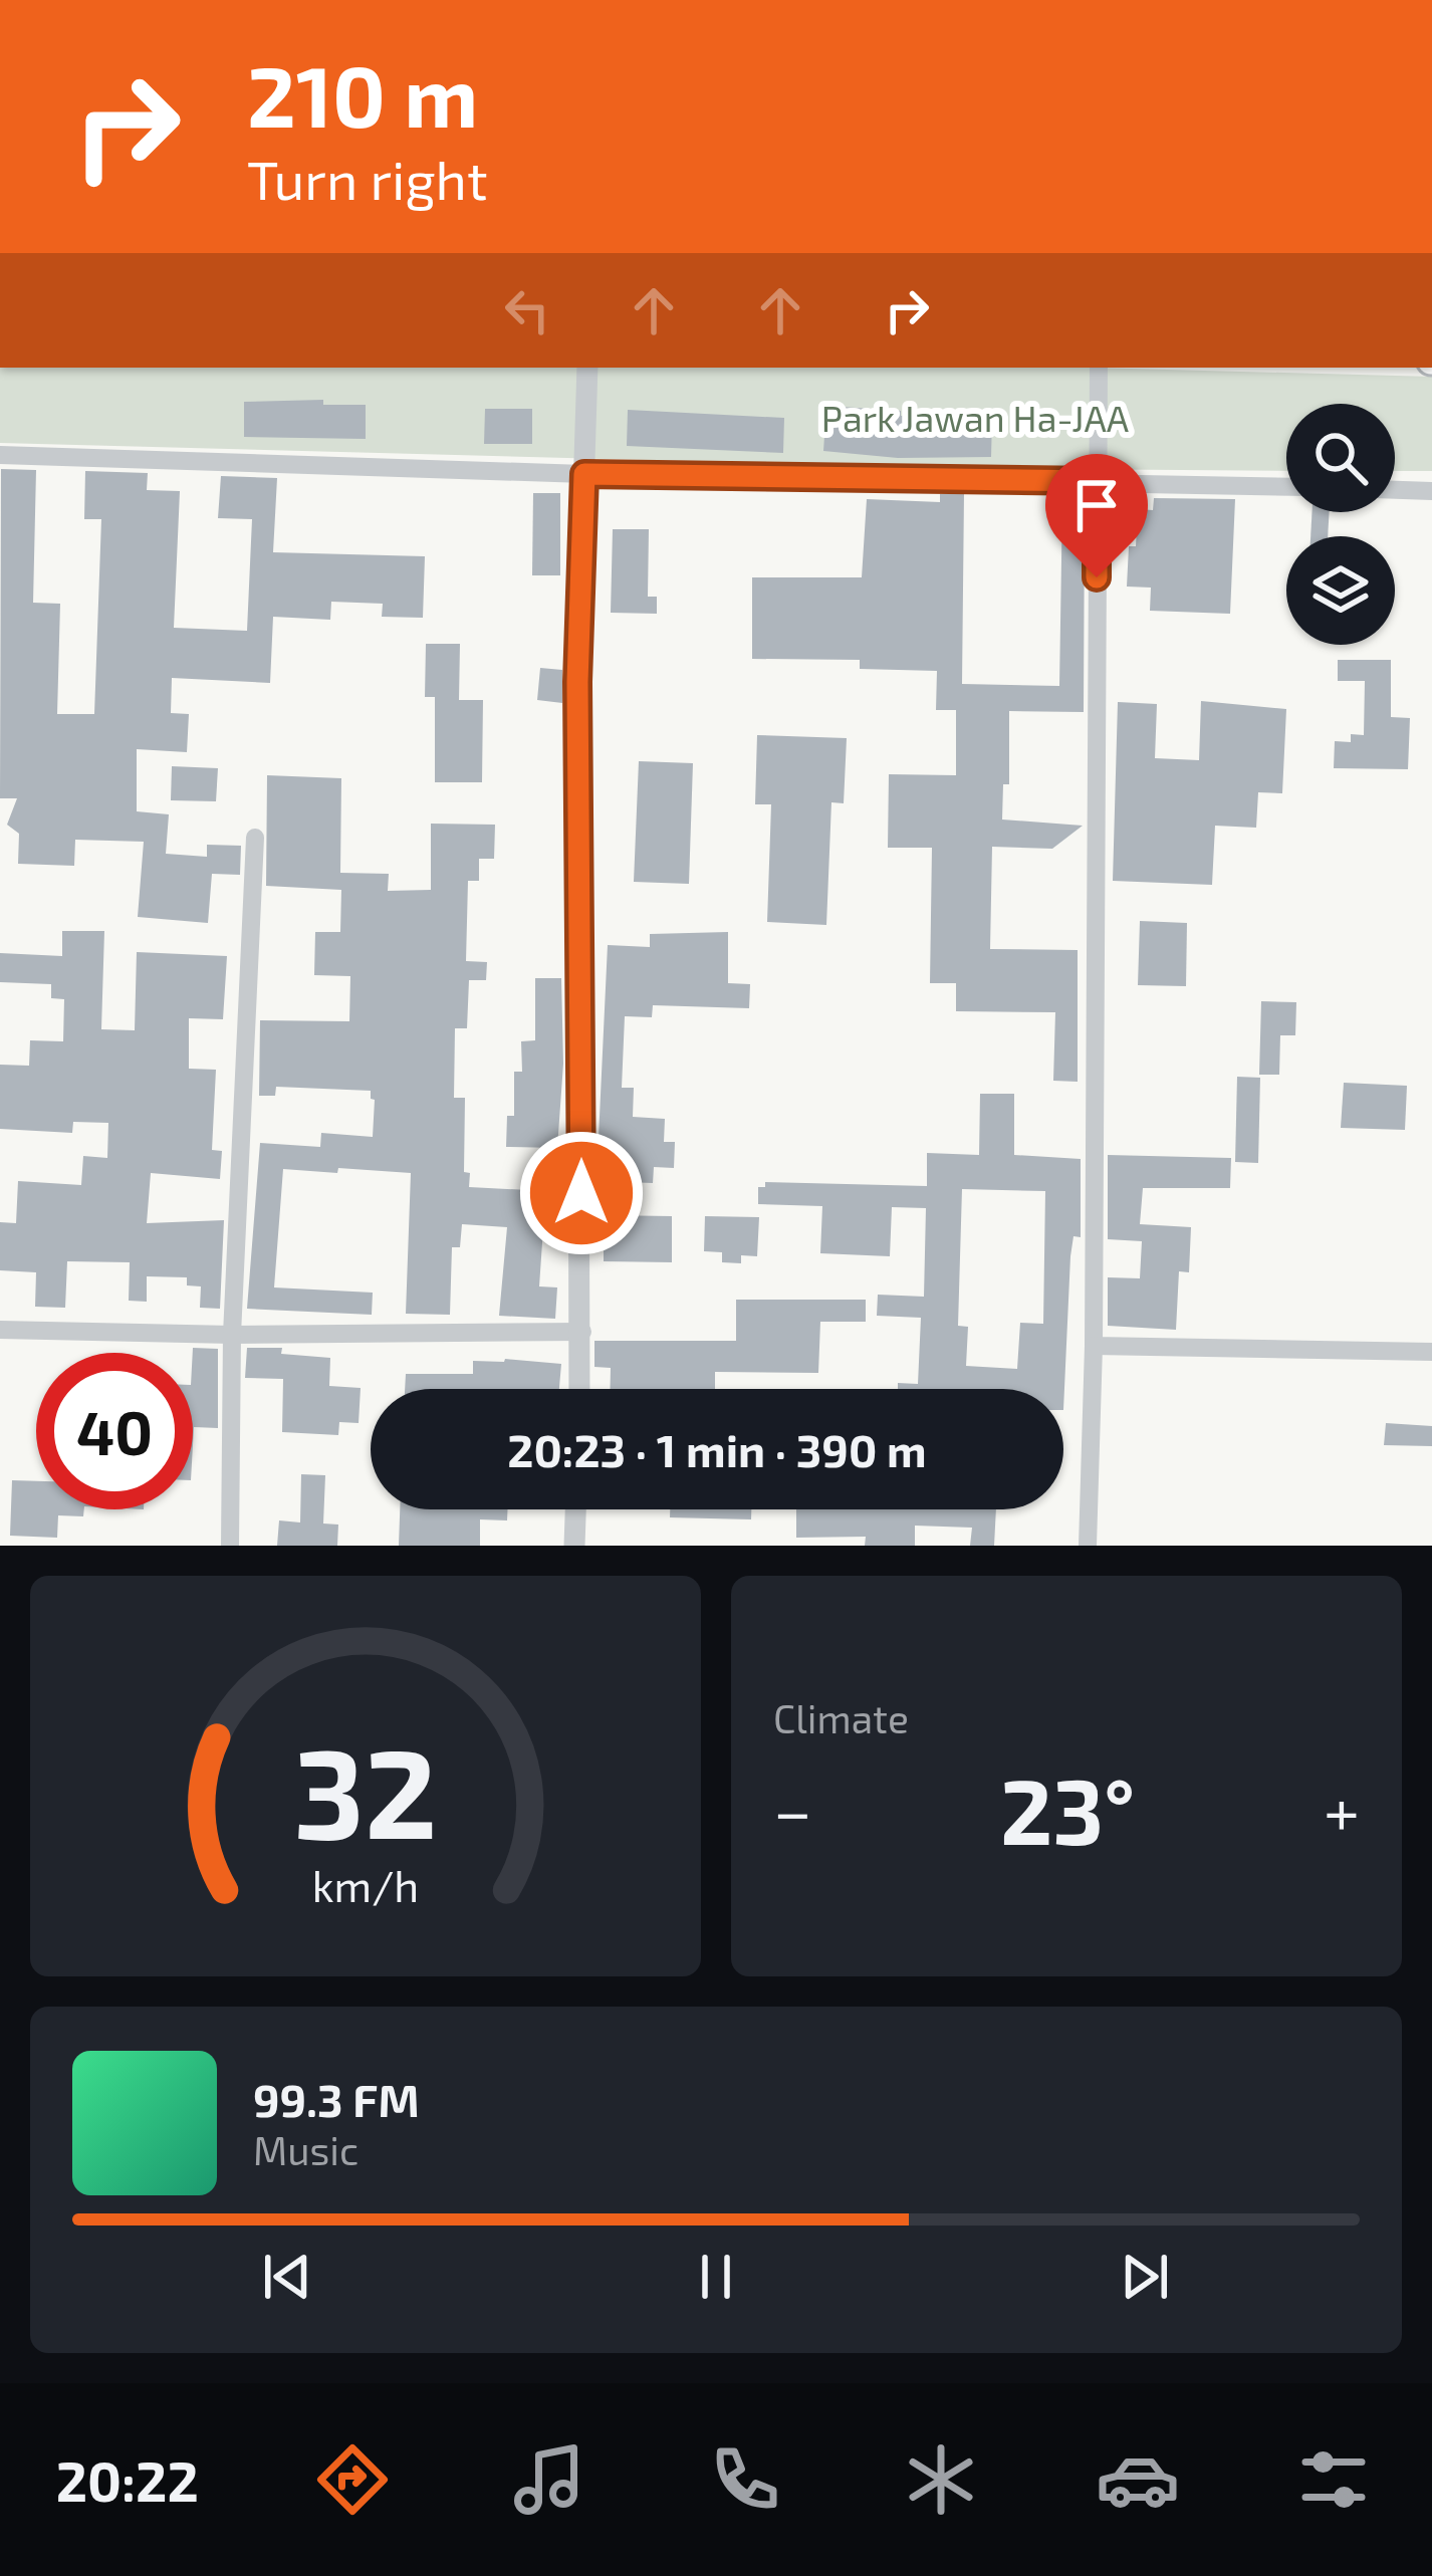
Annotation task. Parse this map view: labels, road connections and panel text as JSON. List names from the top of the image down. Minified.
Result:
{"parks":["Park Jawan Ha-JAA"],"page":{"turn":["210 m","Turn right"],"limit":"40","trip":"20:23 · 1 min · 390 m","tile":"Climate","heat":["−","23°","+"],"song":["99.3 FM","Music"],"tabs":"20:22","gauge":["32","km/h"]}}
